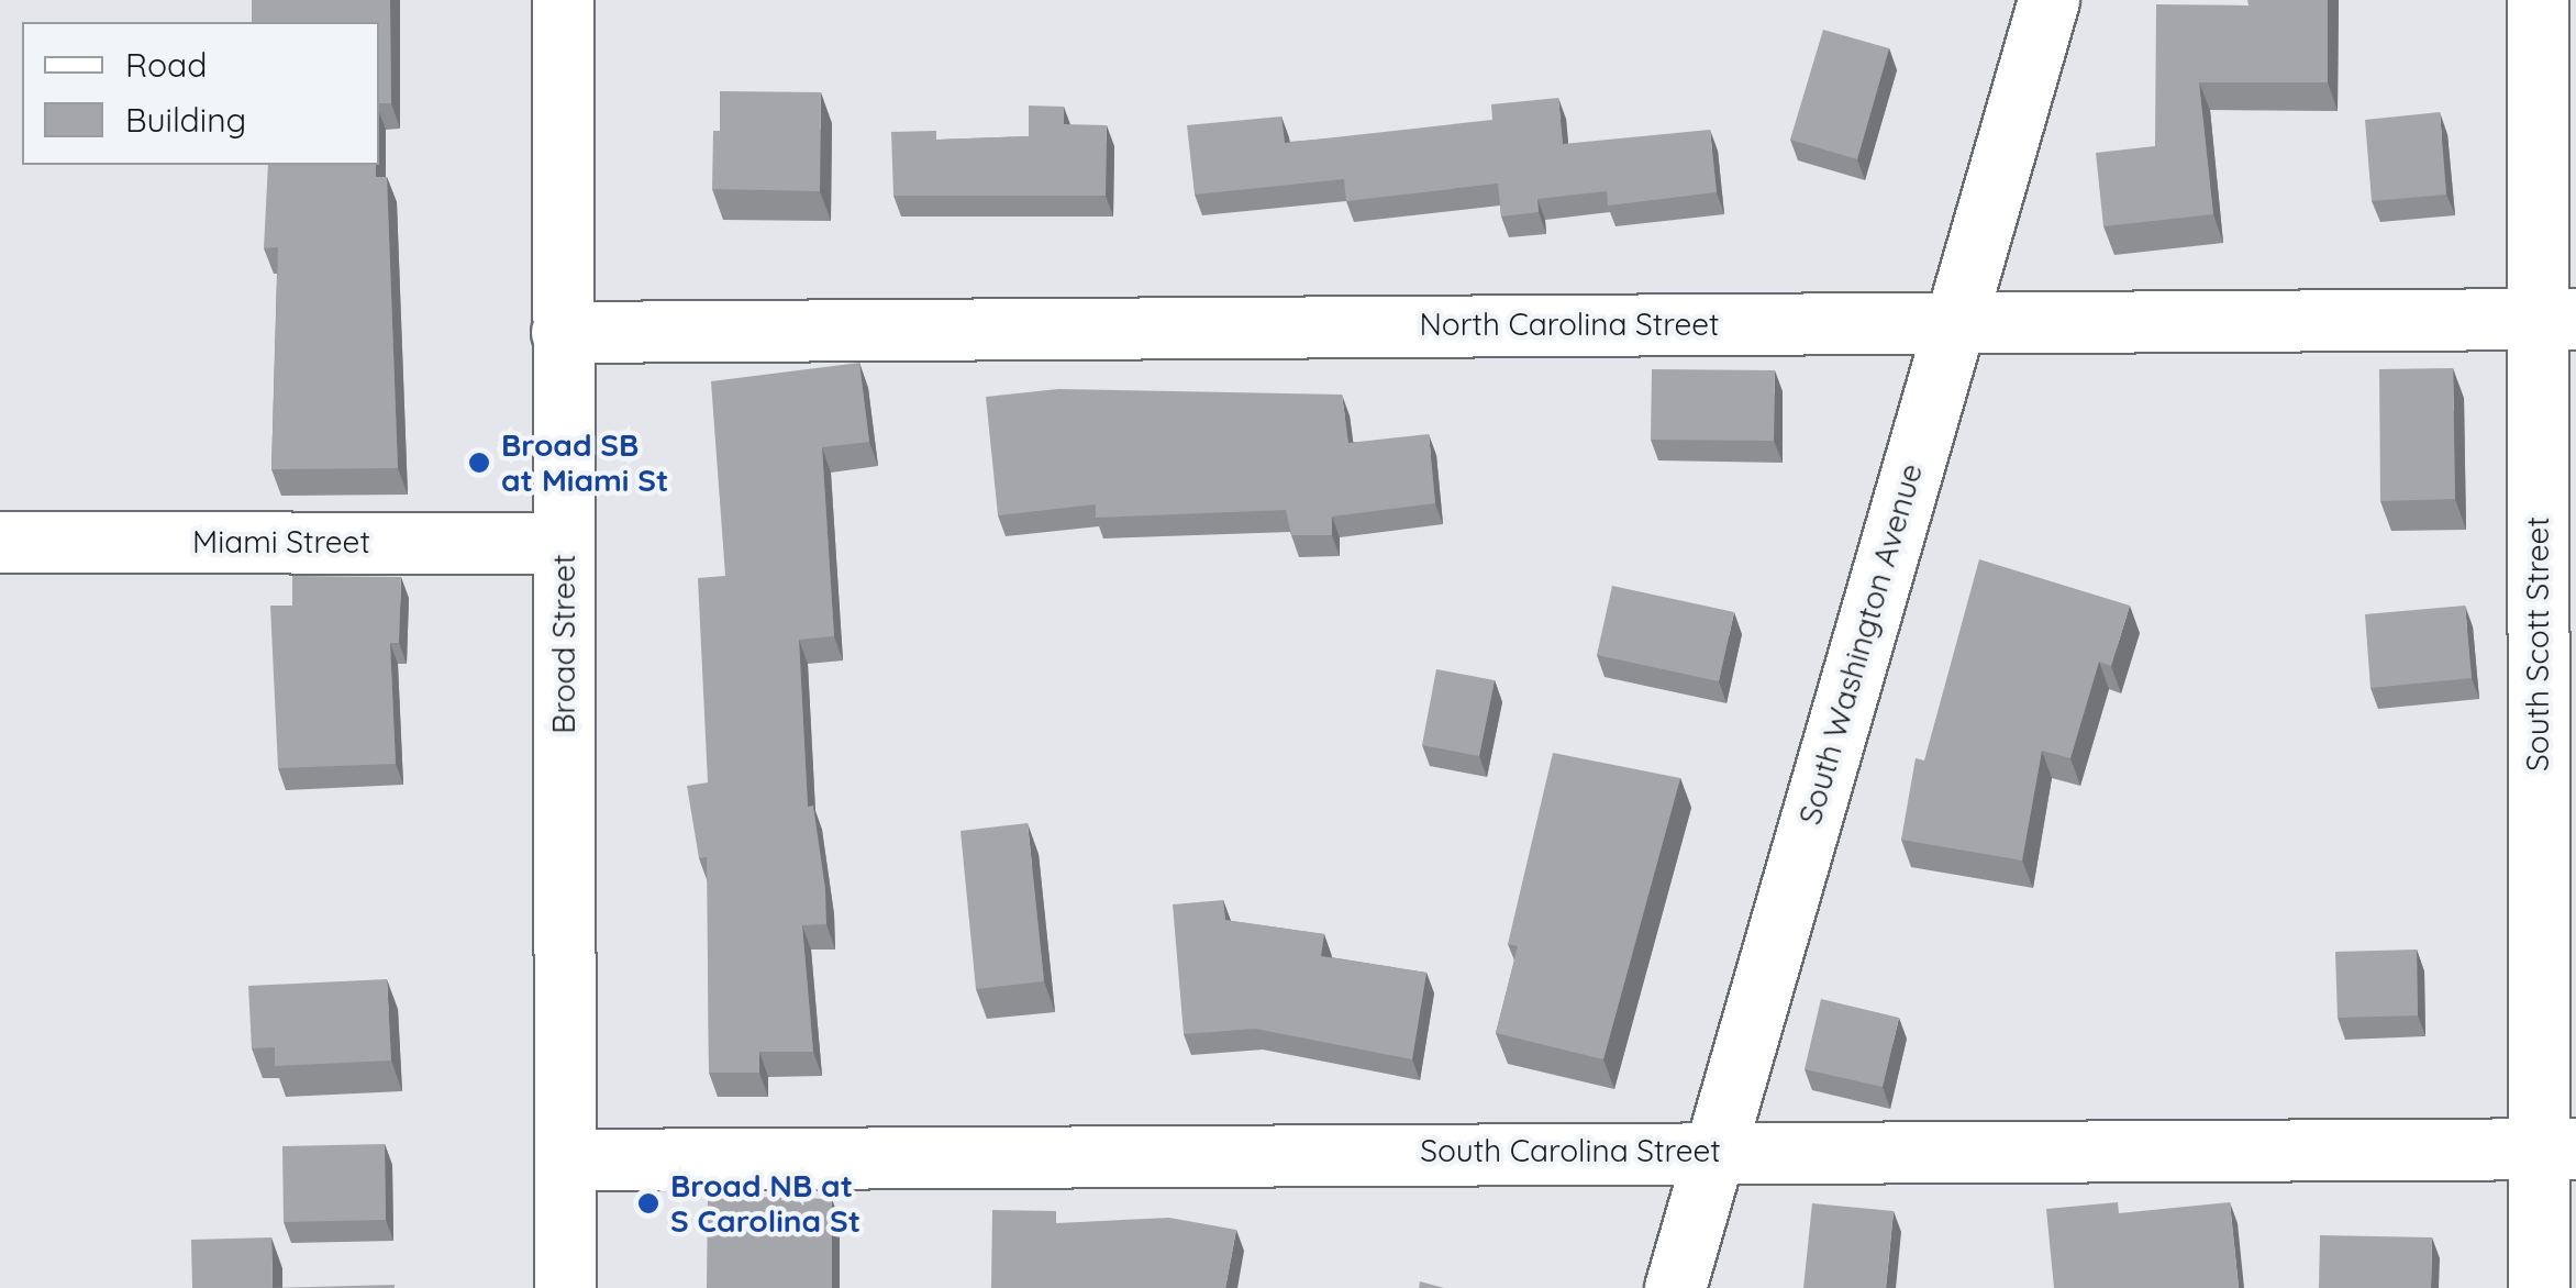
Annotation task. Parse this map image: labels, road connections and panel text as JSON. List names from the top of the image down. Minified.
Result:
{"streets":{"street":["North Carolina Street","Miami Street","Broad Street","South Washington Avenue","South Scott Street","South Carolina Street"]},"crossings":[["North Carolina Street","Broad Street"],["North Carolina Street","South Washington Avenue"],["North Carolina Street","South Scott Street"],["Miami Street","Broad Street"],["Broad Street","South Carolina Street"],["South Washington Avenue","South Carolina Street"],["South Scott Street","South Carolina Street"]],"places":["Broad SB at Miami St","Broad NB at S Carolina St"],"legend":["Road","Building"]}
